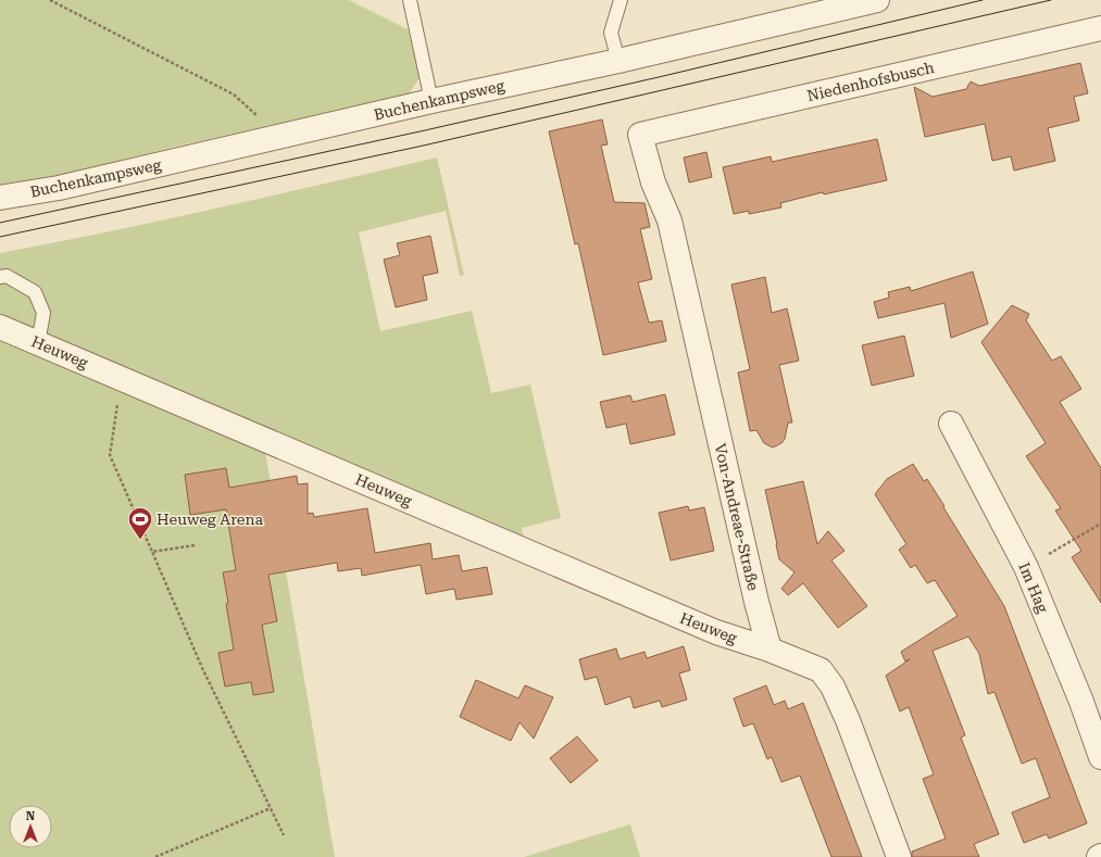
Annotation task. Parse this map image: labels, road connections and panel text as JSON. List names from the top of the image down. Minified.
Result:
{"streets":{"street":["Niedenhofsbusch","Buchenkampsweg","Heuweg","Von-Andreae-Straße","Im Hag"]},"crossings":[["Niedenhofsbusch","Von-Andreae-Straße"],["Heuweg","Von-Andreae-Straße"]],"places":{"sports":["Heuweg Arena"]},"north":"top"}
